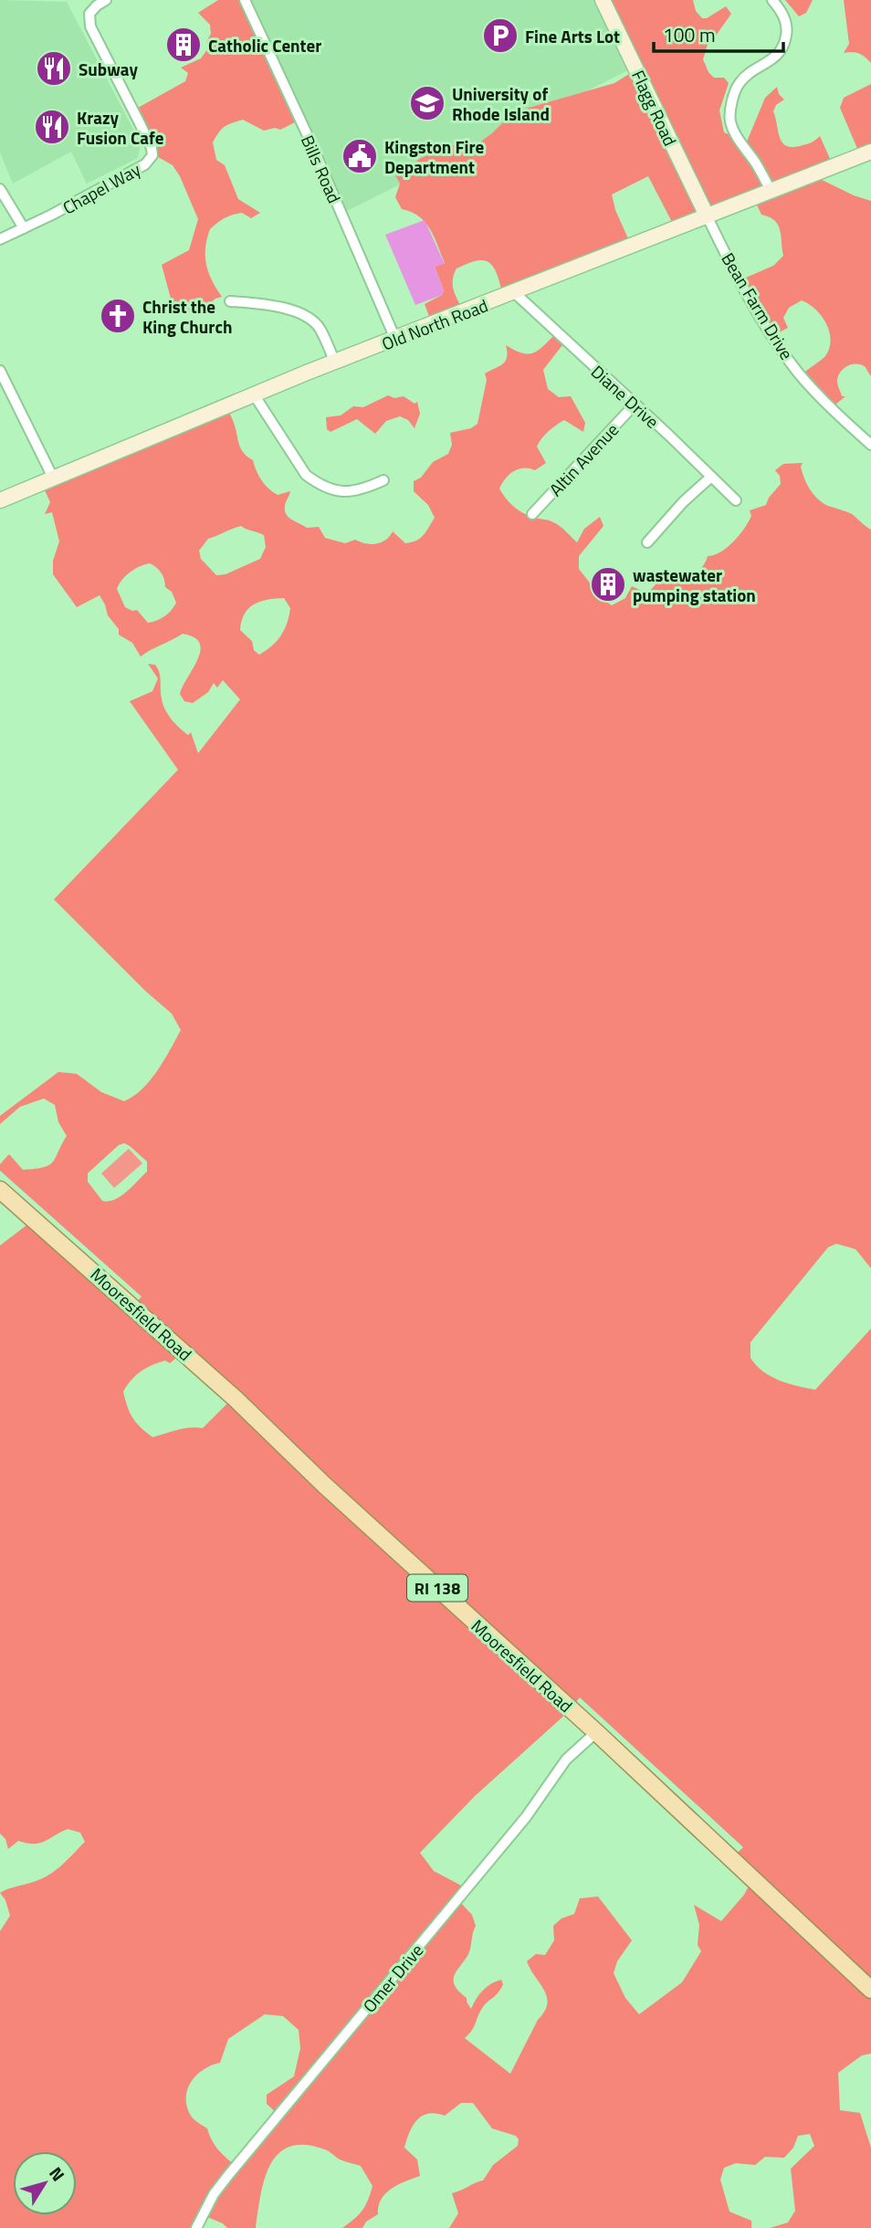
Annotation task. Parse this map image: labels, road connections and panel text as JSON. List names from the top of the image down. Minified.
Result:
{"streets":{"main road":["Mooresfield Road","RI 138"],"street":["Flagg Road","Bills Road","Chapel Way","Bean Farm Drive","Old North Road","Diane Drive","Altin Avenue","Omer Drive"]},"crossings":[["Flagg Road","Bean Farm Drive"],["Flagg Road","Old North Road"],["Bills Road","Old North Road"],["Bean Farm Drive","Old North Road"],["Old North Road","Diane Drive"],["Diane Drive","Altin Avenue"],["Mooresfield Road","Omer Drive"]],"places":{"parking":["Fine Arts Lot"],"building":["Catholic Center","wastewater pumping station"],"restaurant":["Subway","Krazy Fusion Cafe"],"school or university":["University of Rhode Island"],"public building":["Kingston Fire Department"],"church":["Christ the King Church"]},"scale_bar":"100 m","north":"top right"}
